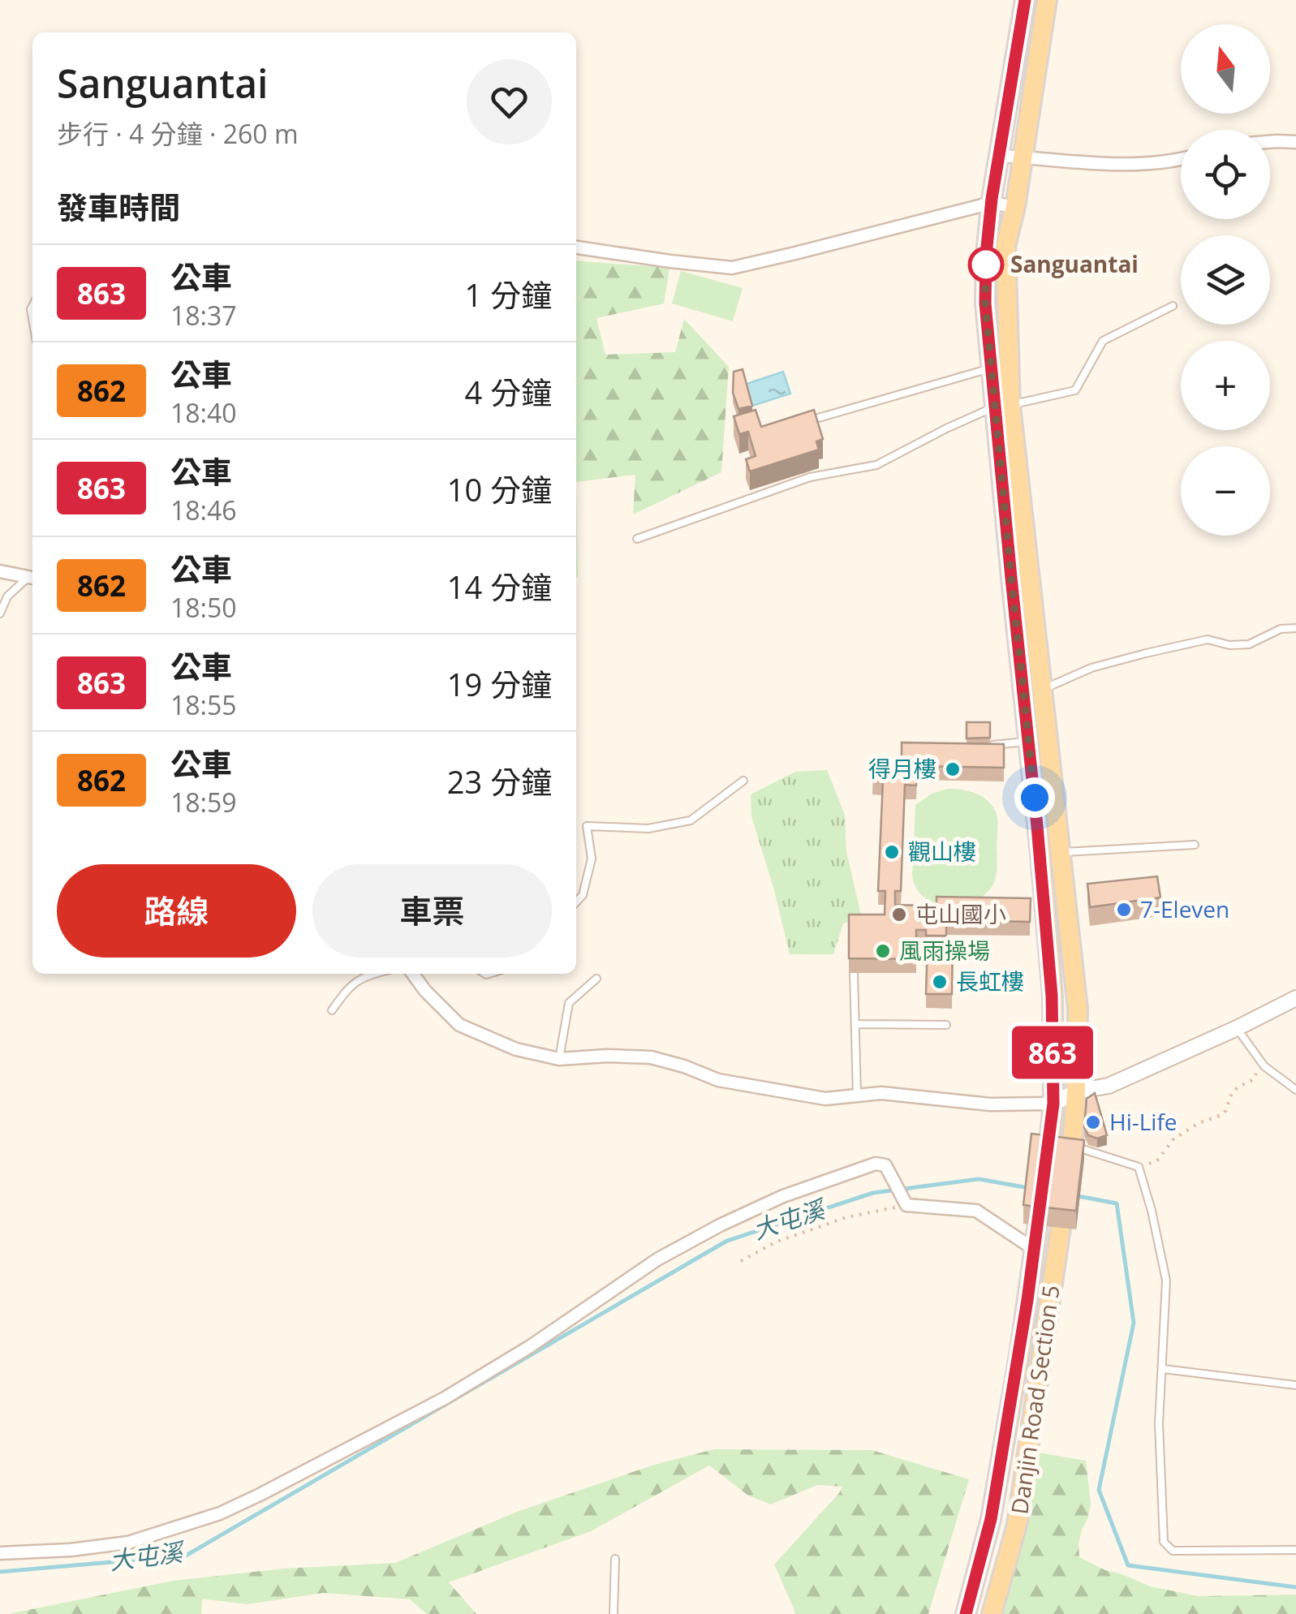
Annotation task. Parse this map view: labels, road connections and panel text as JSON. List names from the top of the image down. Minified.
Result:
{"streets":{"main road":["Danjin Road Section 5"]},"water":["大屯溪"],"places":["Sanguantai","得月樓","觀山樓","7-Eleven","屯山國小","風雨操場","長虹樓","Hi-Life"],"lines":["bus line 863"],"north":"top","page":{"on_map":"863","map_buttons":["+","−"],"heading":[["Sanguantai","步行 · 4 分鐘 · 260 m"],"發車時間"],"list":[{"mark":"863","name":"公車","note":"18:37","value":"1 分鐘"},{"mark":"862","name":"公車","note":"18:40","value":"4 分鐘"},{"mark":"863","name":"公車","note":"18:46","value":"10 分鐘"},{"mark":"862","name":"公車","note":"18:50","value":"14 分鐘"},{"mark":"863","name":"公車","note":"18:55","value":"19 分鐘"},{"mark":"862","name":"公車","note":"18:59","value":"23 分鐘"}],"buttons":["路線","車票"]}}
